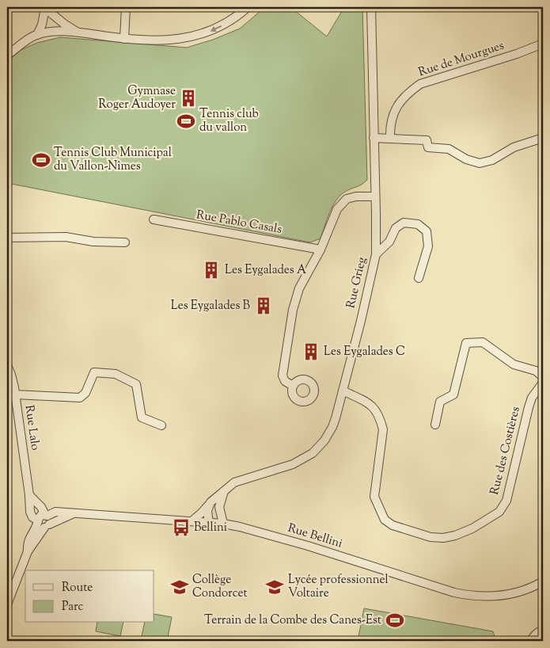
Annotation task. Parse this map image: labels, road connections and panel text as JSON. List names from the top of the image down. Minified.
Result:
{"streets":{"street":["Rue de Mourgues","Rue Pablo Casals","Rue Grieg","Rue Lalo","Rue des Costières","Rue Bellini"]},"crossings":[["Rue Grieg","Rue des Costières"],["Rue Grieg","Rue Bellini"],["Rue Lalo","Rue Bellini"]],"places":{"building":["Gymnase Roger Audoyer","Les Eygalades A","Les Eygalades B","Les Eygalades C"],"sports":["Tennis club du vallon","Tennis Club Municipal du Vallon-Nîmes","Terrain de la Combe des Canes-Est"],"bus stop":["Bellini"],"school or university":["Collège Condorcet","Lycée professionnel Voltaire"]},"legend":["Route","Parc"]}
